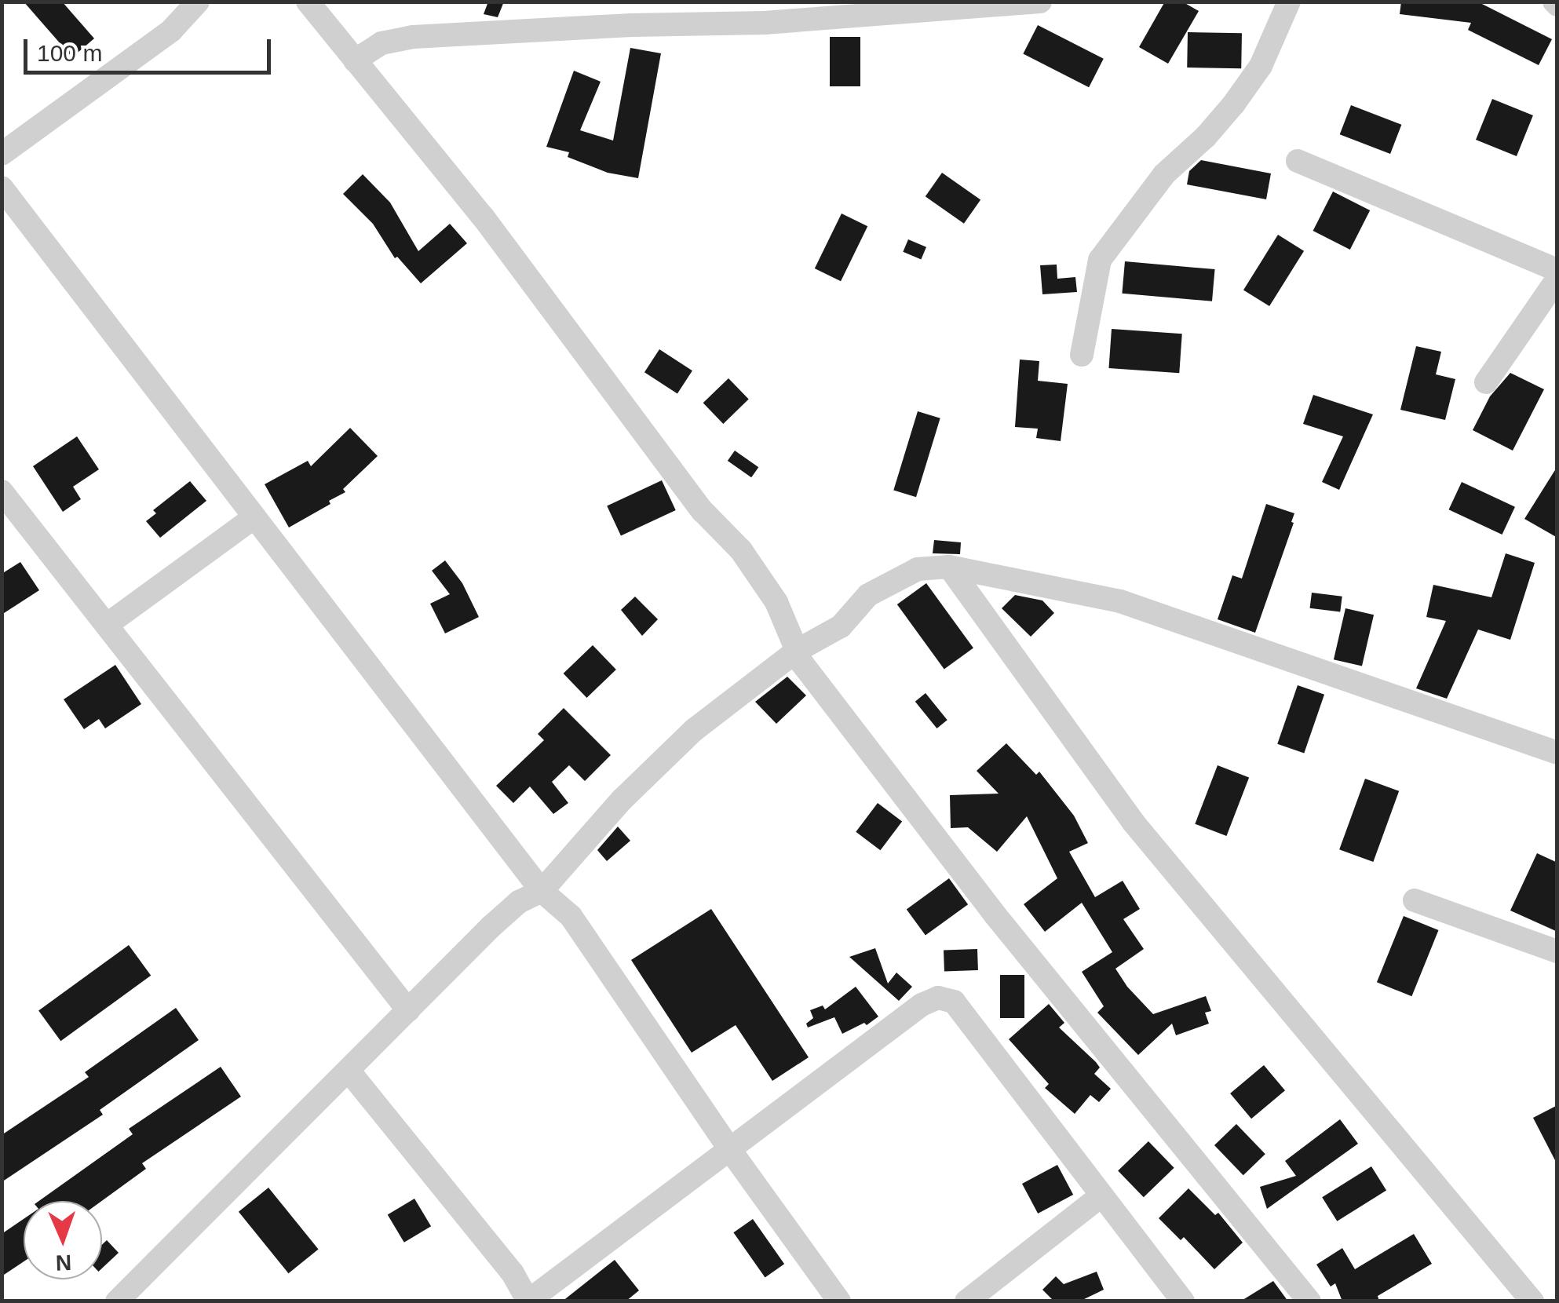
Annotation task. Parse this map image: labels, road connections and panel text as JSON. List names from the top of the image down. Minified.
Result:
{"scale_bar":"100 m","north":"bottom"}
